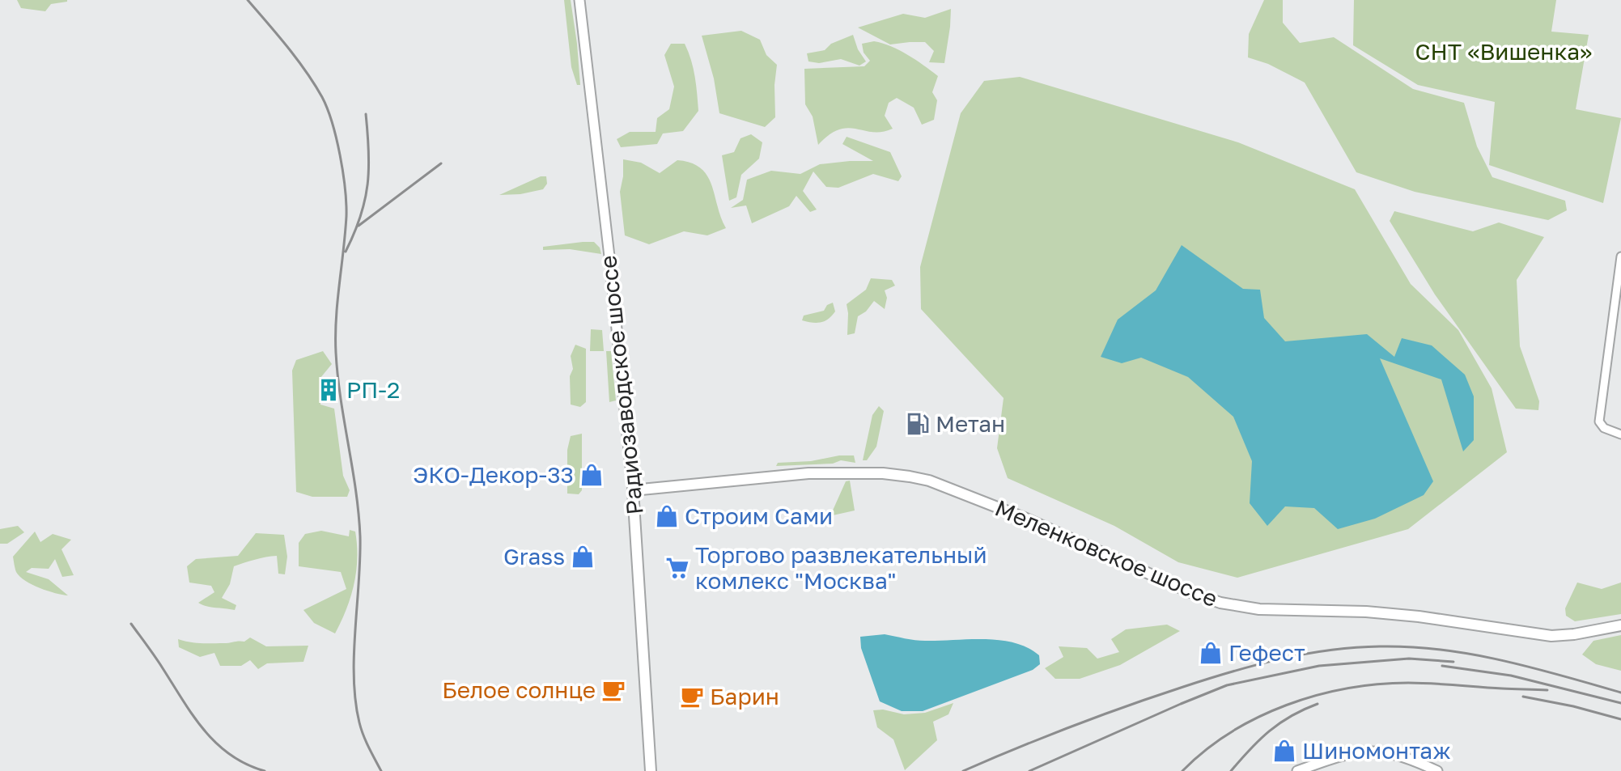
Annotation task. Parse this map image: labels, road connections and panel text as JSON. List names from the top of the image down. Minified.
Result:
{"streets":{"main road":["Радиозаводское шоссе","Меленковское шоссе"]},"crossings":[["Радиозаводское шоссе","Меленковское шоссе"]],"parks":["СНТ «Вишенка»"],"places":{"building":["РП-2"],"fuel station":["Метан"],"shop":["ЭКО-Декор-33","Строим Сами","Grass","Гефест","Шиномонтаж"],"supermarket":["Торгово развлекательный комлекс \"Москва\""],"cafe":["Белое солнце","Барин"]}}
